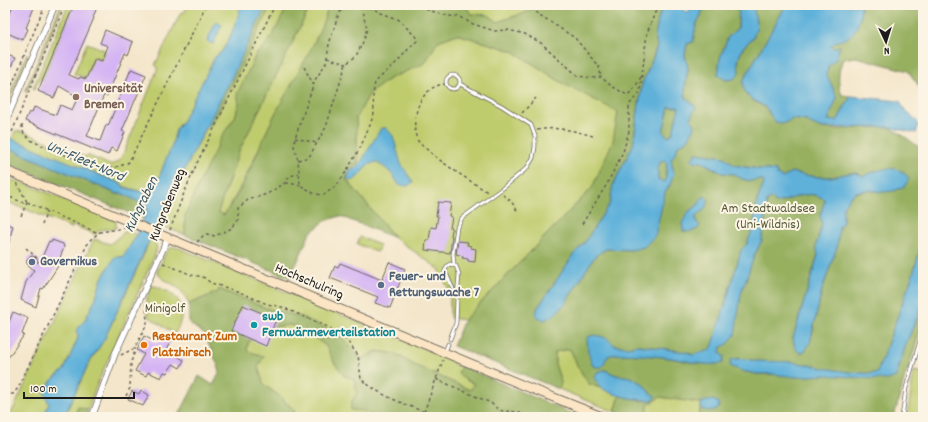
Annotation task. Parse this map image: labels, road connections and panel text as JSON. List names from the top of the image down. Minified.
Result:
{"streets":{"street":["Kuhgrabenweg","Hochschulring"]},"crossings":[["Kuhgrabenweg","Hochschulring"]],"water":["Uni-Fleet-Nord","Kuhgraben"],"parks":["Am Stadtwaldsee (Uni-Wildnis)","Minigolf"],"places":["Universität Bremen","Governikus","Feuer- und Rettungswache 7","swb Fernwärmeverteilstation","Restaurant Zum Platzhirsch"],"scale_bar":"100 m","north":"bottom"}
